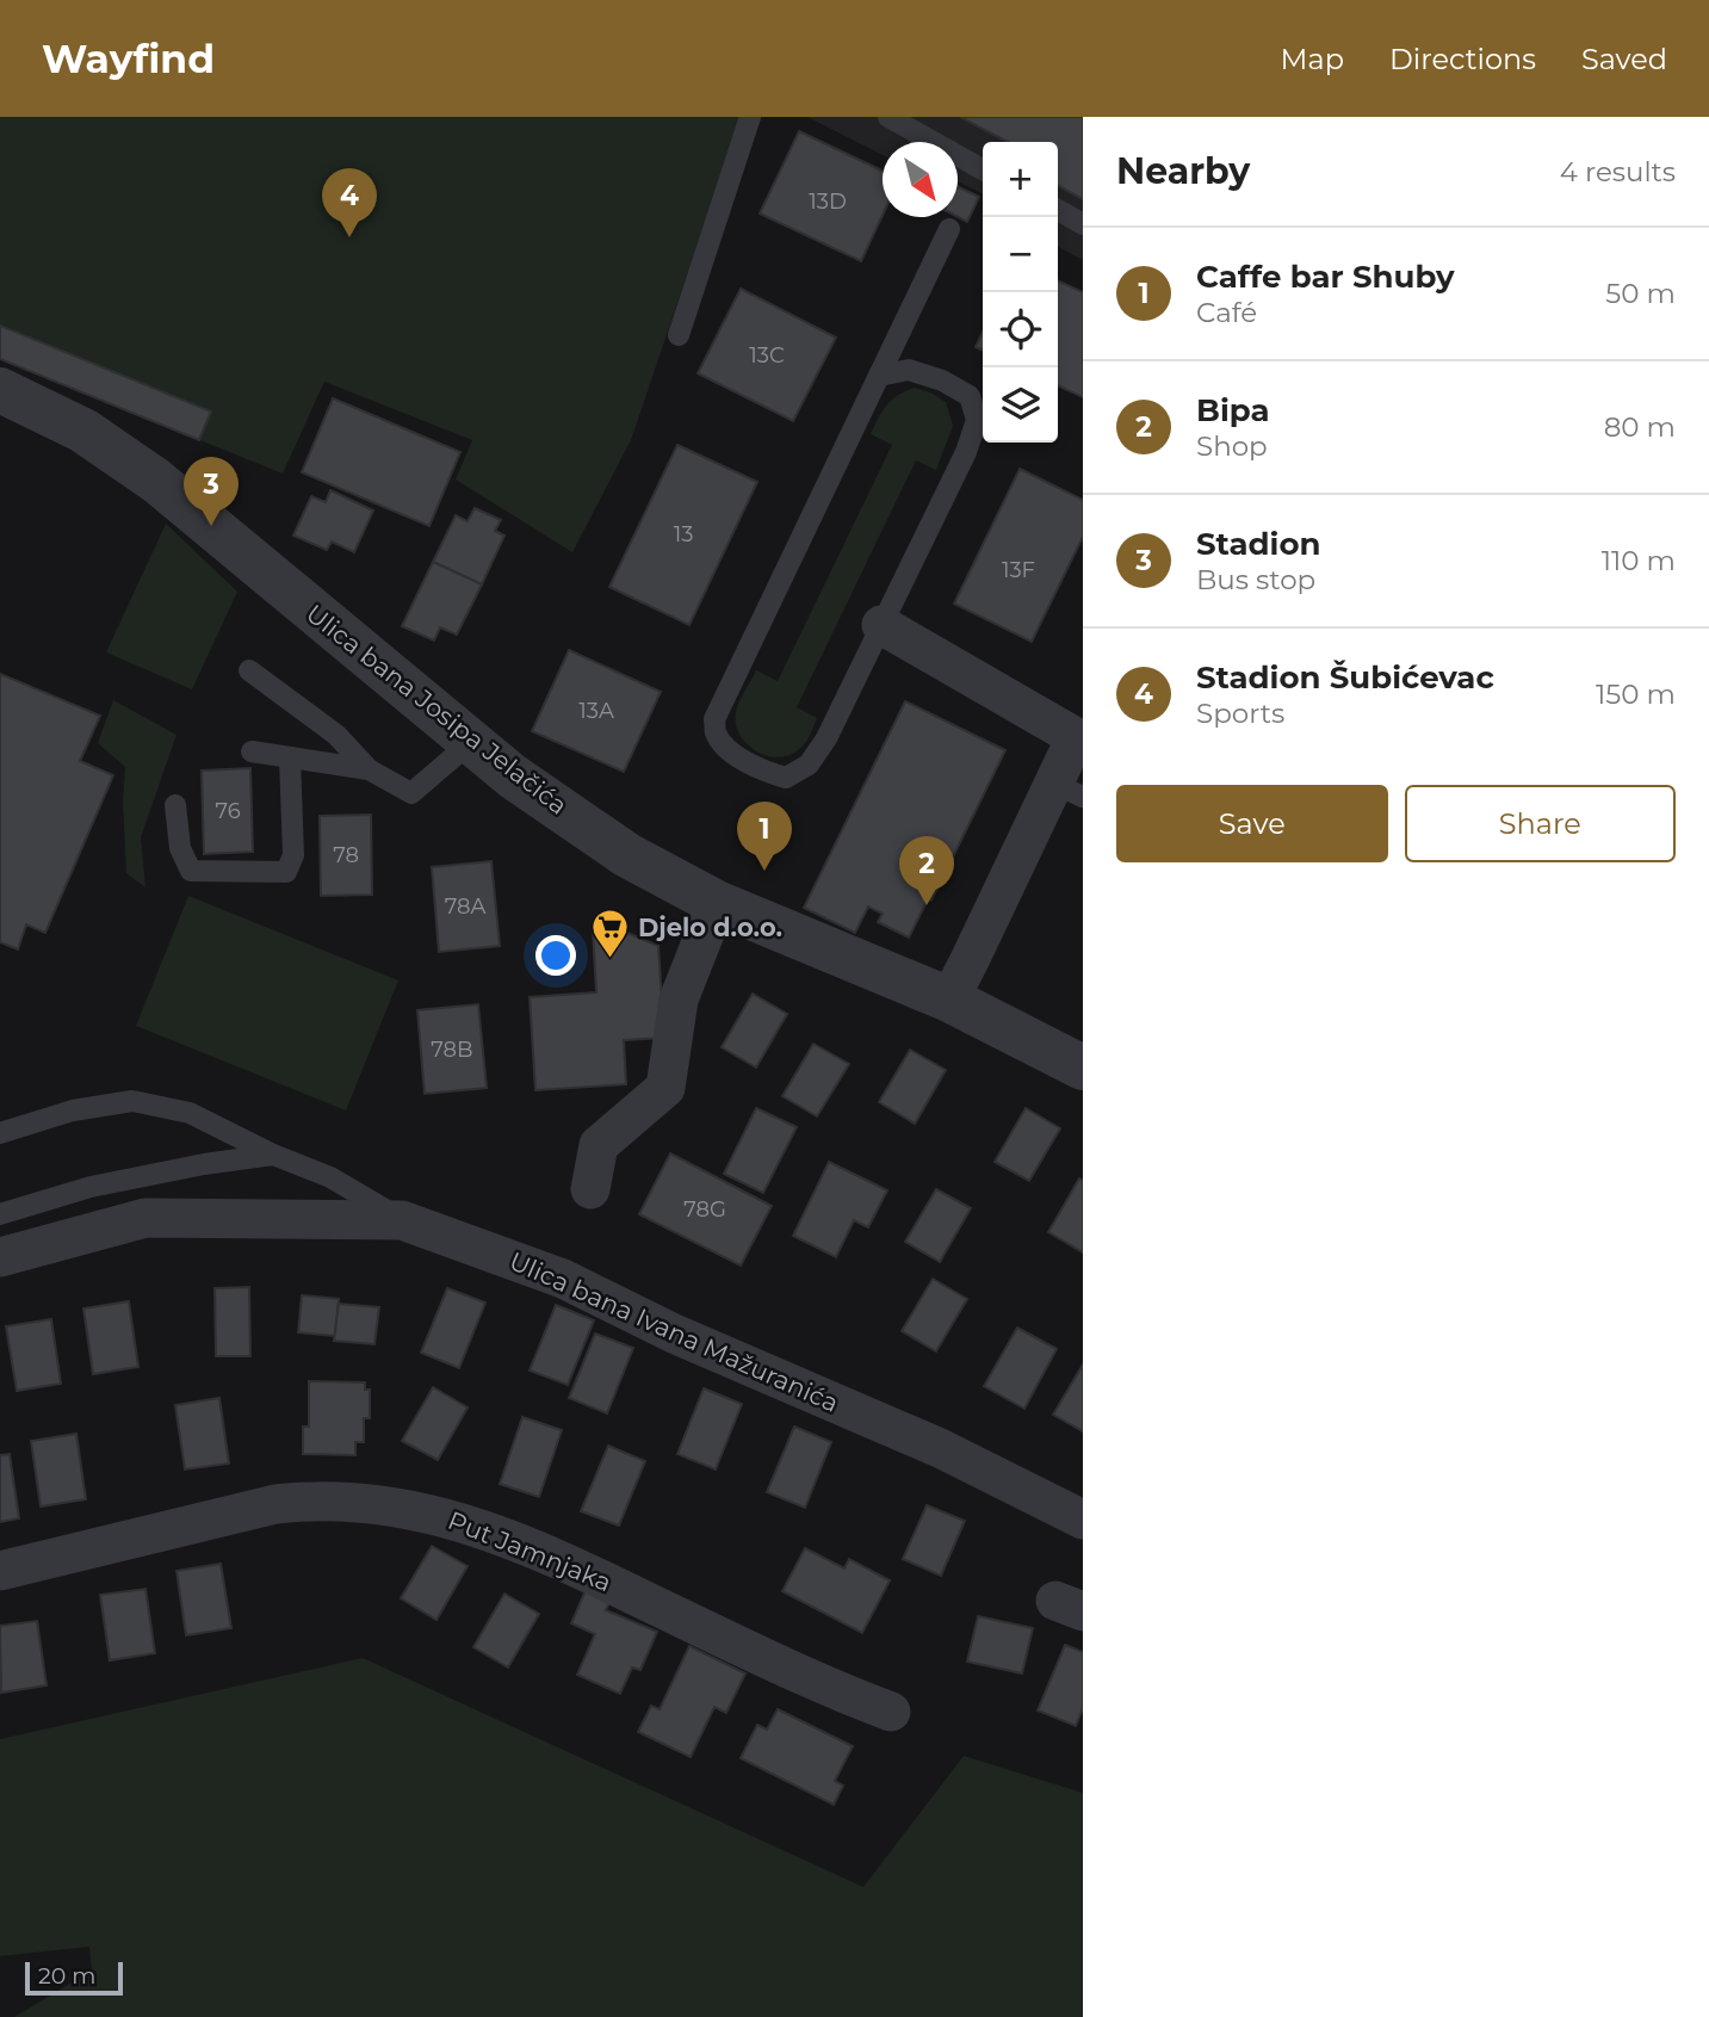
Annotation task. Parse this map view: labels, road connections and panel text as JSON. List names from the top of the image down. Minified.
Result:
{"streets":{"street":["Ulica bana Josipa Jelačića","Ulica bana Ivana Mažuranića","Put Jamnjaka"]},"places":{"supermarket":["Djelo d.o.o."]},"house_numbers":["13D","13C","13","13F","13A","76","78","78A","78B","78G"],"scale_bar":"20 m","north":"bottom right","page":{"header":"Wayfind","nav":["Map","Directions","Saved"],"heading":["Nearby","4 results"],"map_buttons":["+","−"],"pins":["4","3","1","2"],"list":[{"mark":"1","name":"Caffe bar Shuby","note":"Café","value":"50 m"},{"mark":"2","name":"Bipa","note":"Shop","value":"80 m"},{"mark":"3","name":"Stadion","note":"Bus stop","value":"110 m"},{"mark":"4","name":"Stadion Šubićevac","note":"Sports","value":"150 m"}],"buttons":["Save","Share"],"scale":"20 m"}}
